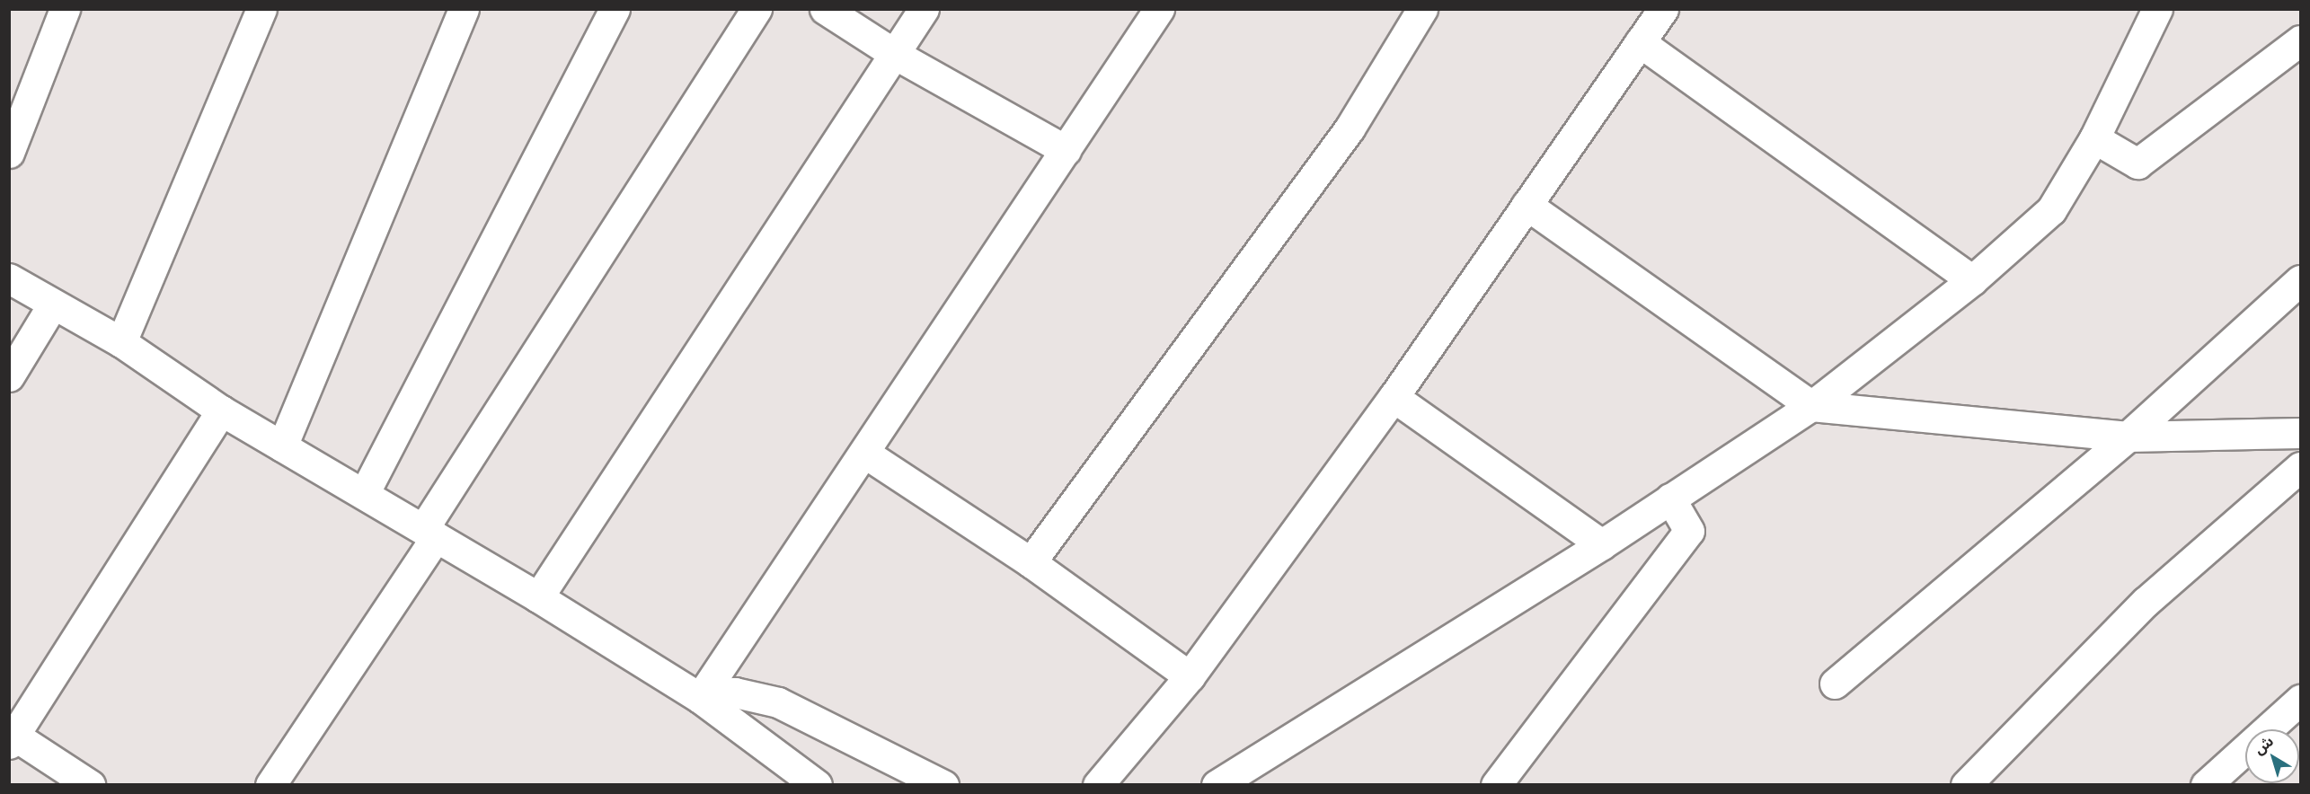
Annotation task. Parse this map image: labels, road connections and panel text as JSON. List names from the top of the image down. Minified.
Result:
{"north":"top left"}
